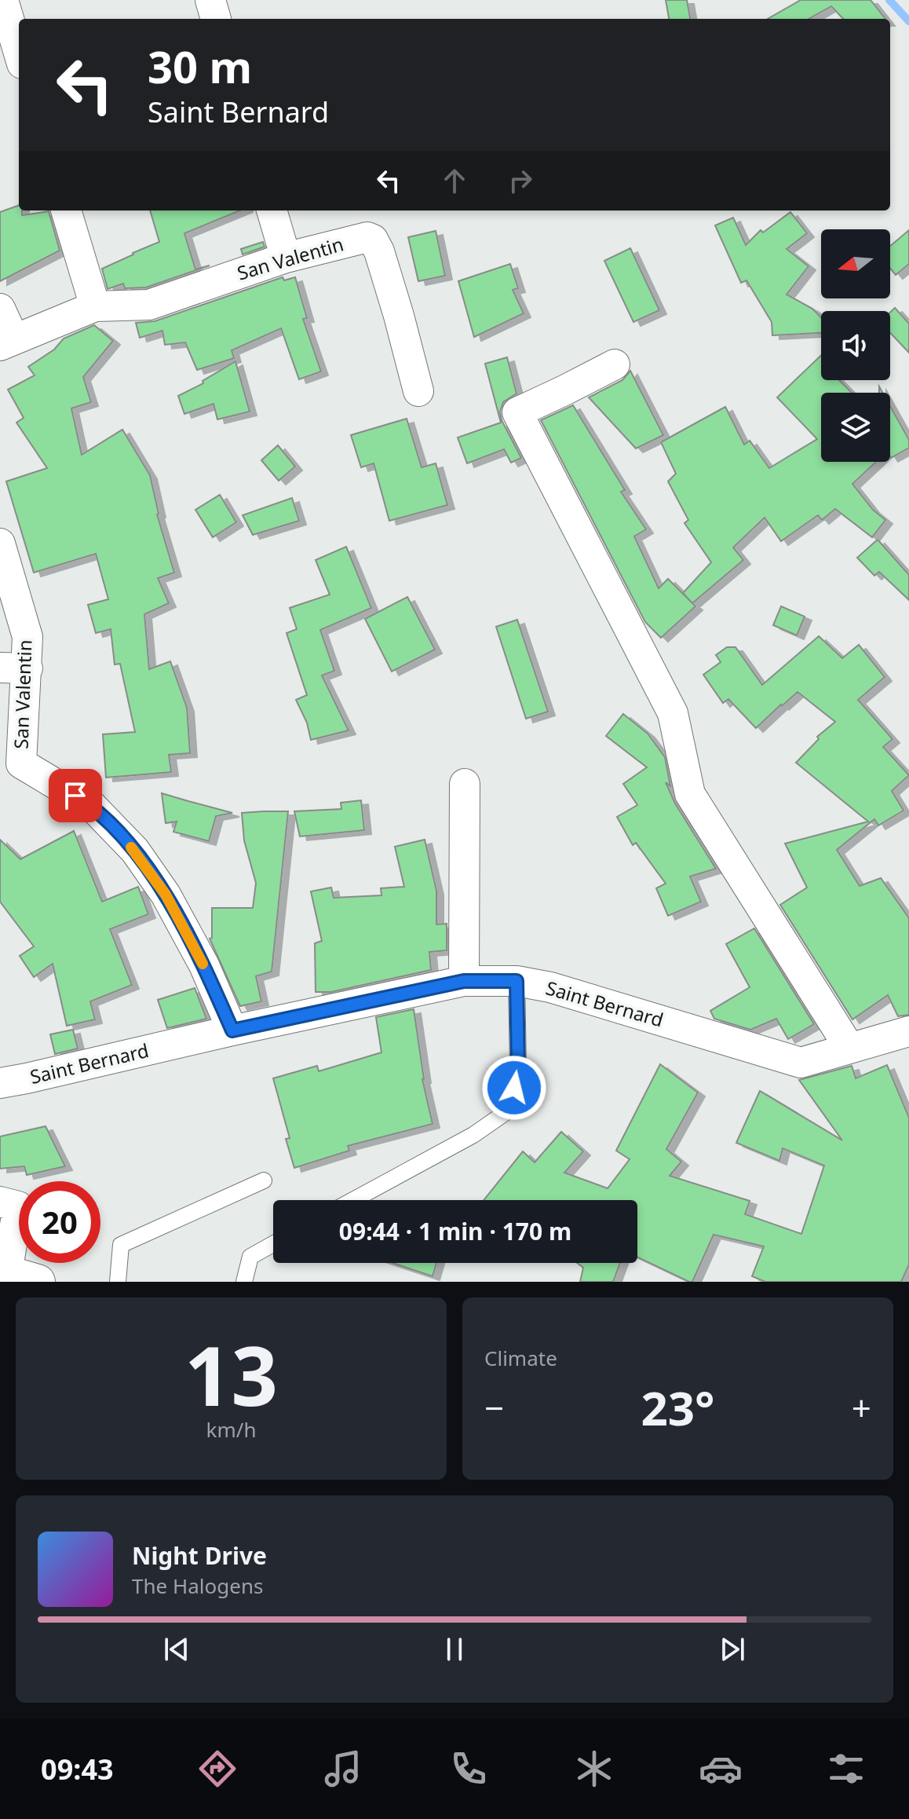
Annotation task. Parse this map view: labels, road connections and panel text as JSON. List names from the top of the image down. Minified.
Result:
{"streets":{"street":["San Valentin","Saint Bernard"]},"crossings":[["San Valentin","Saint Bernard"]],"north":"left","page":{"turn":["30 m","Saint Bernard"],"limit":"20","trip":"09:44 · 1 min · 170 m","tile":[["13","km/h"],"Climate"],"heat":["−","23°","+"],"song":["Night Drive","The Halogens"],"tabs":"09:43"}}
